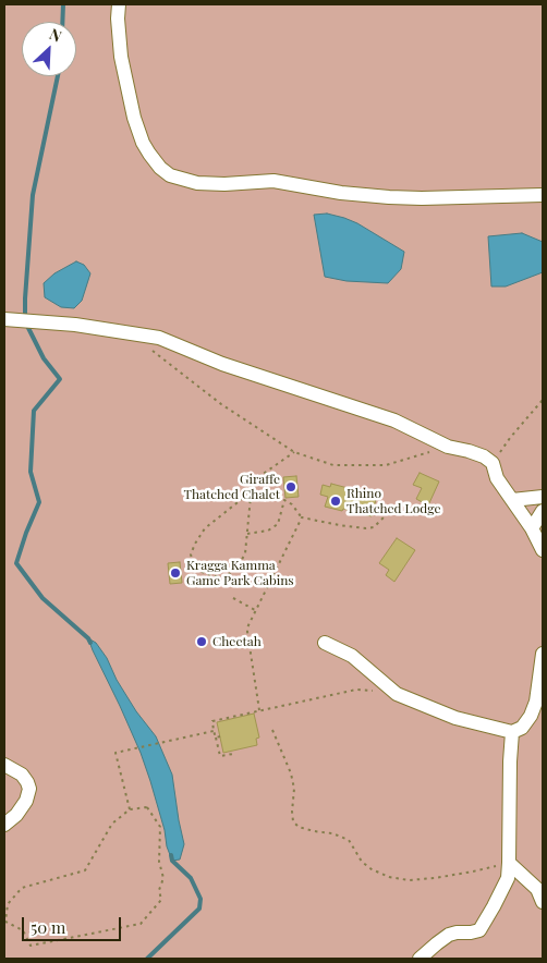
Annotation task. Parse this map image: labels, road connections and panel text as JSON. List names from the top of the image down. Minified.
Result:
{"places":["Giraffe Thatched Chalet","Rhino Thatched Lodge","Kragga Kamma Game Park Cabins","Cheetah"],"scale_bar":"50 m","north":"top right"}
